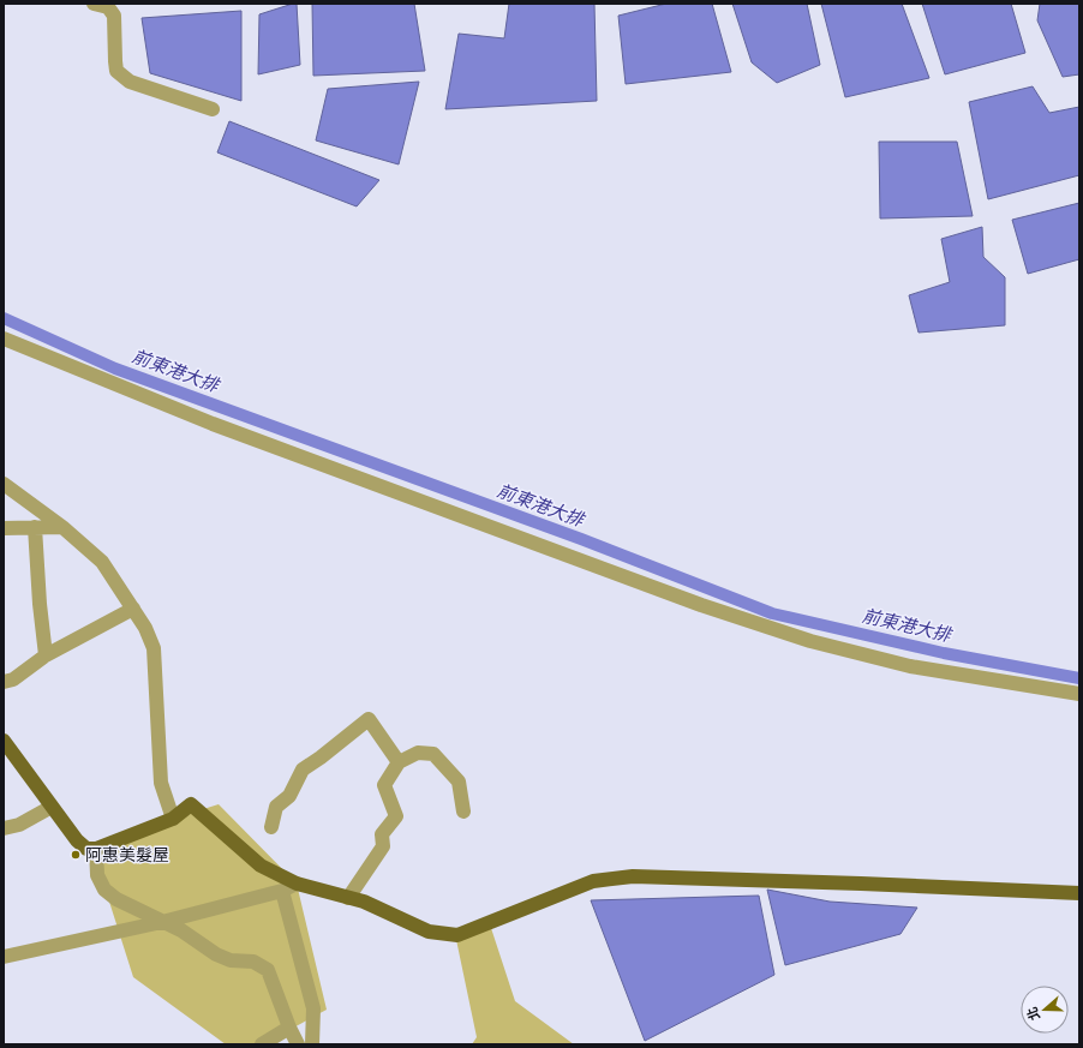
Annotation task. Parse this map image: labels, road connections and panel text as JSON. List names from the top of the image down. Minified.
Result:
{"water":["前東港大排"],"places":["阿惠美髮屋"],"north":"left"}
